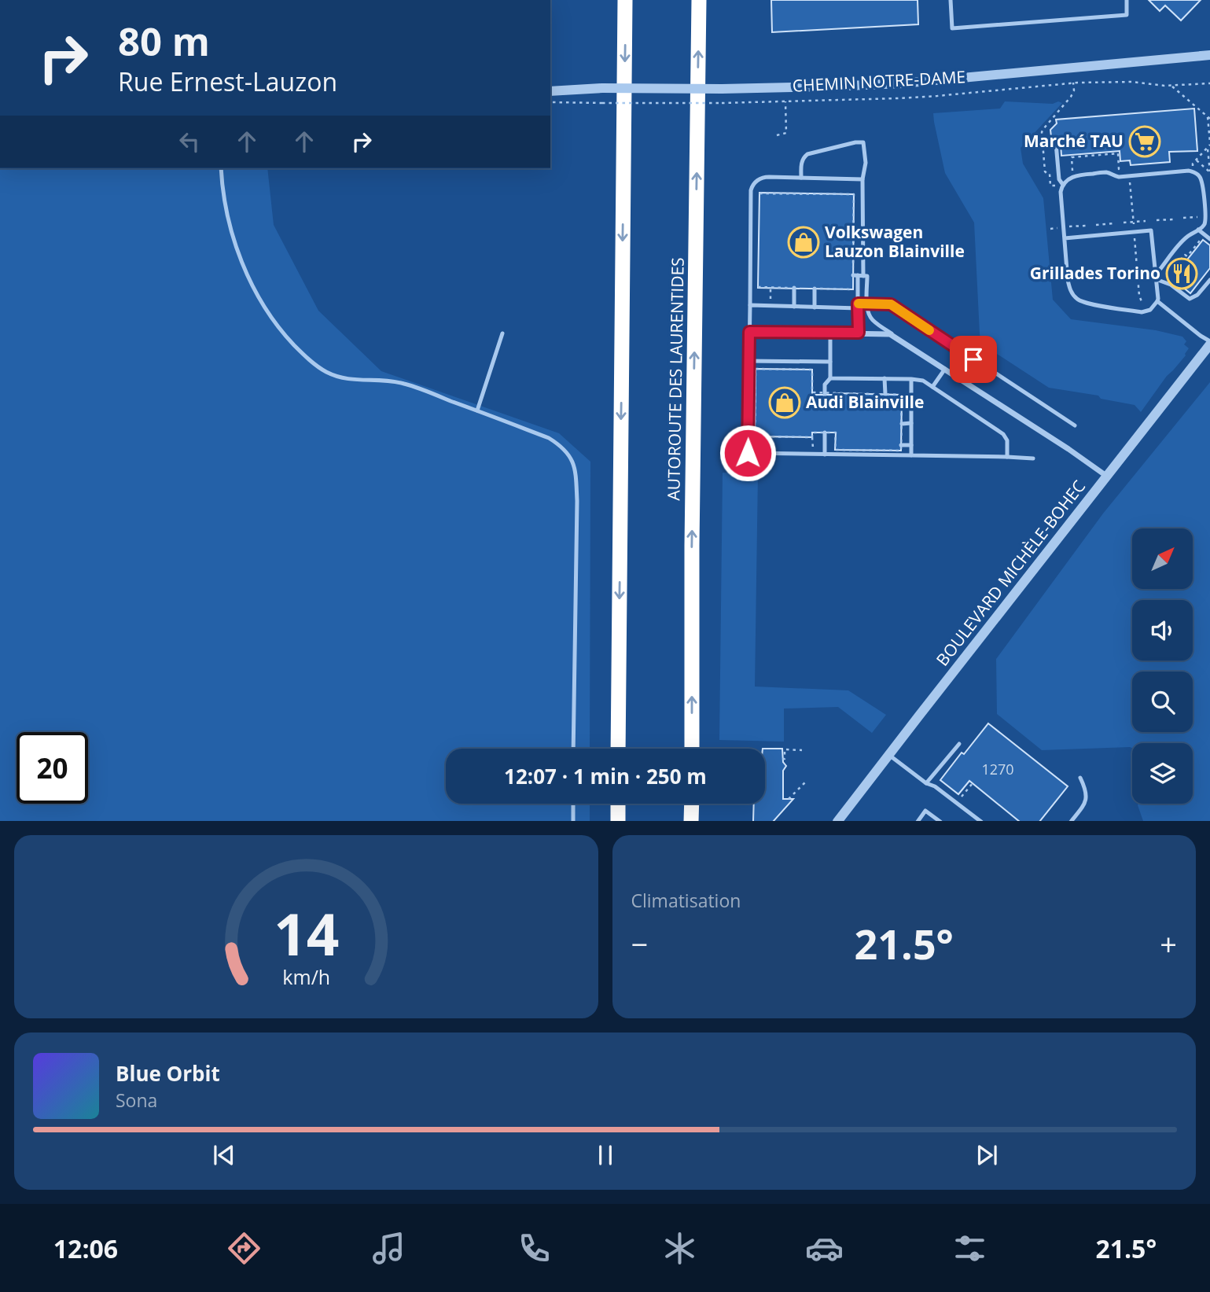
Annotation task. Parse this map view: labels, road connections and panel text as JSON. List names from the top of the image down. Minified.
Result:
{"streets":{"highway":["AUTOROUTE DES LAURENTIDES"],"street":["CHEMIN NOTRE-DAME","BOULEVARD MICHÈLE-BOHEC"]},"places":{"supermarket":["Marché TAU"],"shop":["Volkswagen Lauzon Blainville","Audi Blainville"],"restaurant":["Grillades Torino"]},"house_numbers":["1270"],"north":"top right","page":{"turn":["80 m","Rue Ernest-Lauzon"],"limit":"20","trip":"12:07 · 1 min · 250 m","tile":"Climatisation","heat":["−","21.5°","+"],"song":["Blue Orbit","Sona"],"tabs":["12:06","21.5°"],"gauge":["14","km/h"]}}
